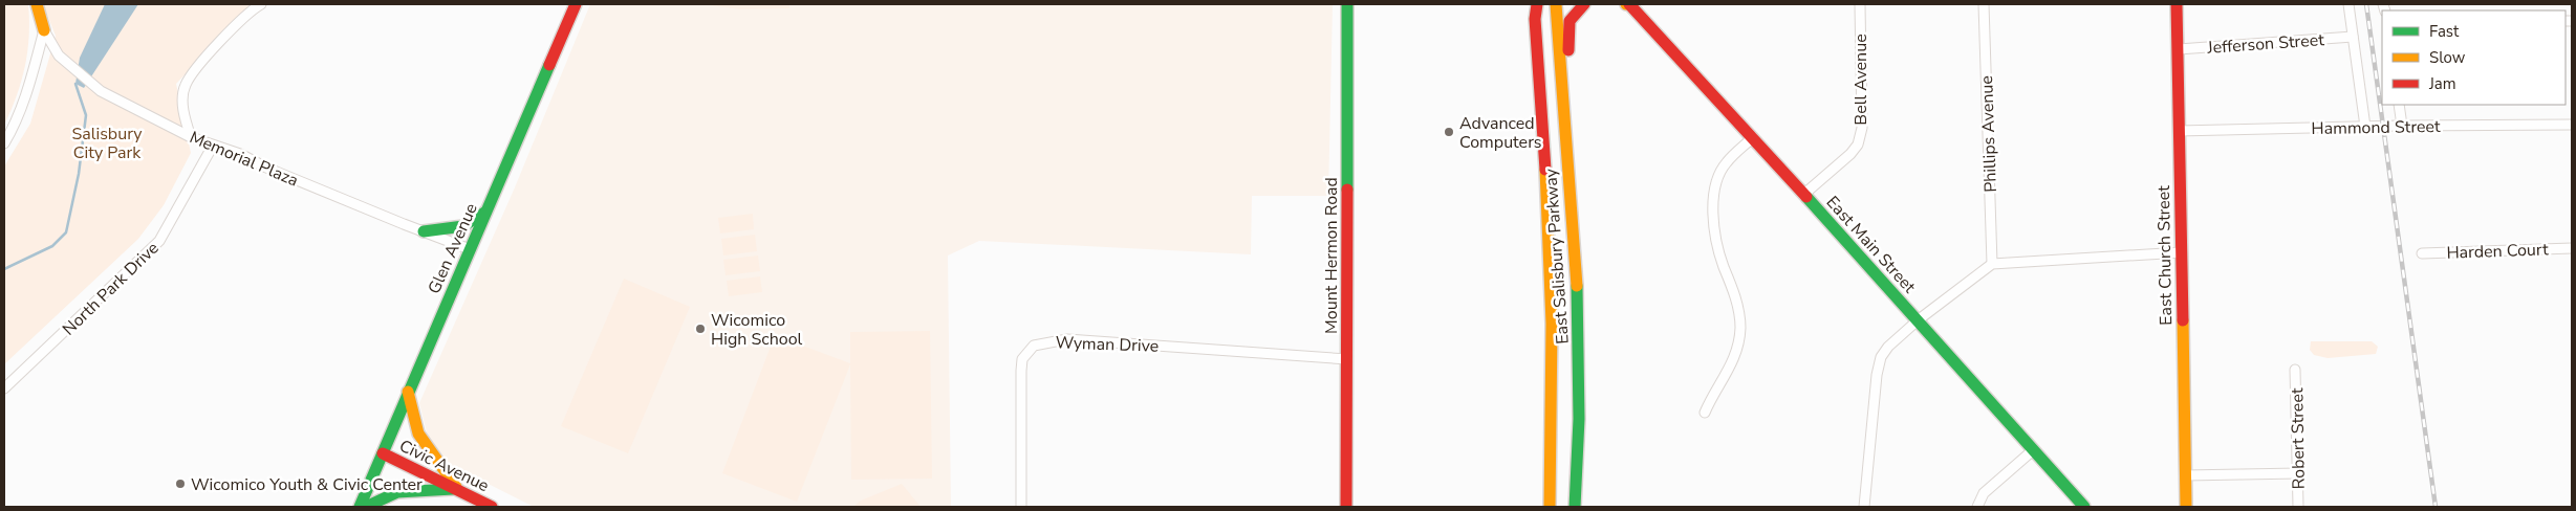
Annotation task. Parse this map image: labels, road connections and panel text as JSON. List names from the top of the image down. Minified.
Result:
{"streets":{"main road":["East Main Street","Glen Avenue","Mount Hermon Road","East Church Street","East Salisbury Parkway","Civic Avenue"],"street":["Jefferson Street","Bell Avenue","Hammond Street","Phillips Avenue","Memorial Plaza","Harden Court","North Park Drive","Wyman Drive","Robert Street"]},"crossings":[["Jefferson Street","East Church Street"],["Bell Avenue","East Main Street"],["Hammond Street","East Church Street"],["Memorial Plaza","Glen Avenue"],["Memorial Plaza","North Park Drive"],["Glen Avenue","Civic Avenue"],["Mount Hermon Road","Wyman Drive"]],"parks":["Salisbury City Park"],"places":["Advanced Computers","Wicomico High School","Wicomico Youth & Civic Center"],"legend":["Fast","Slow","Jam"]}
